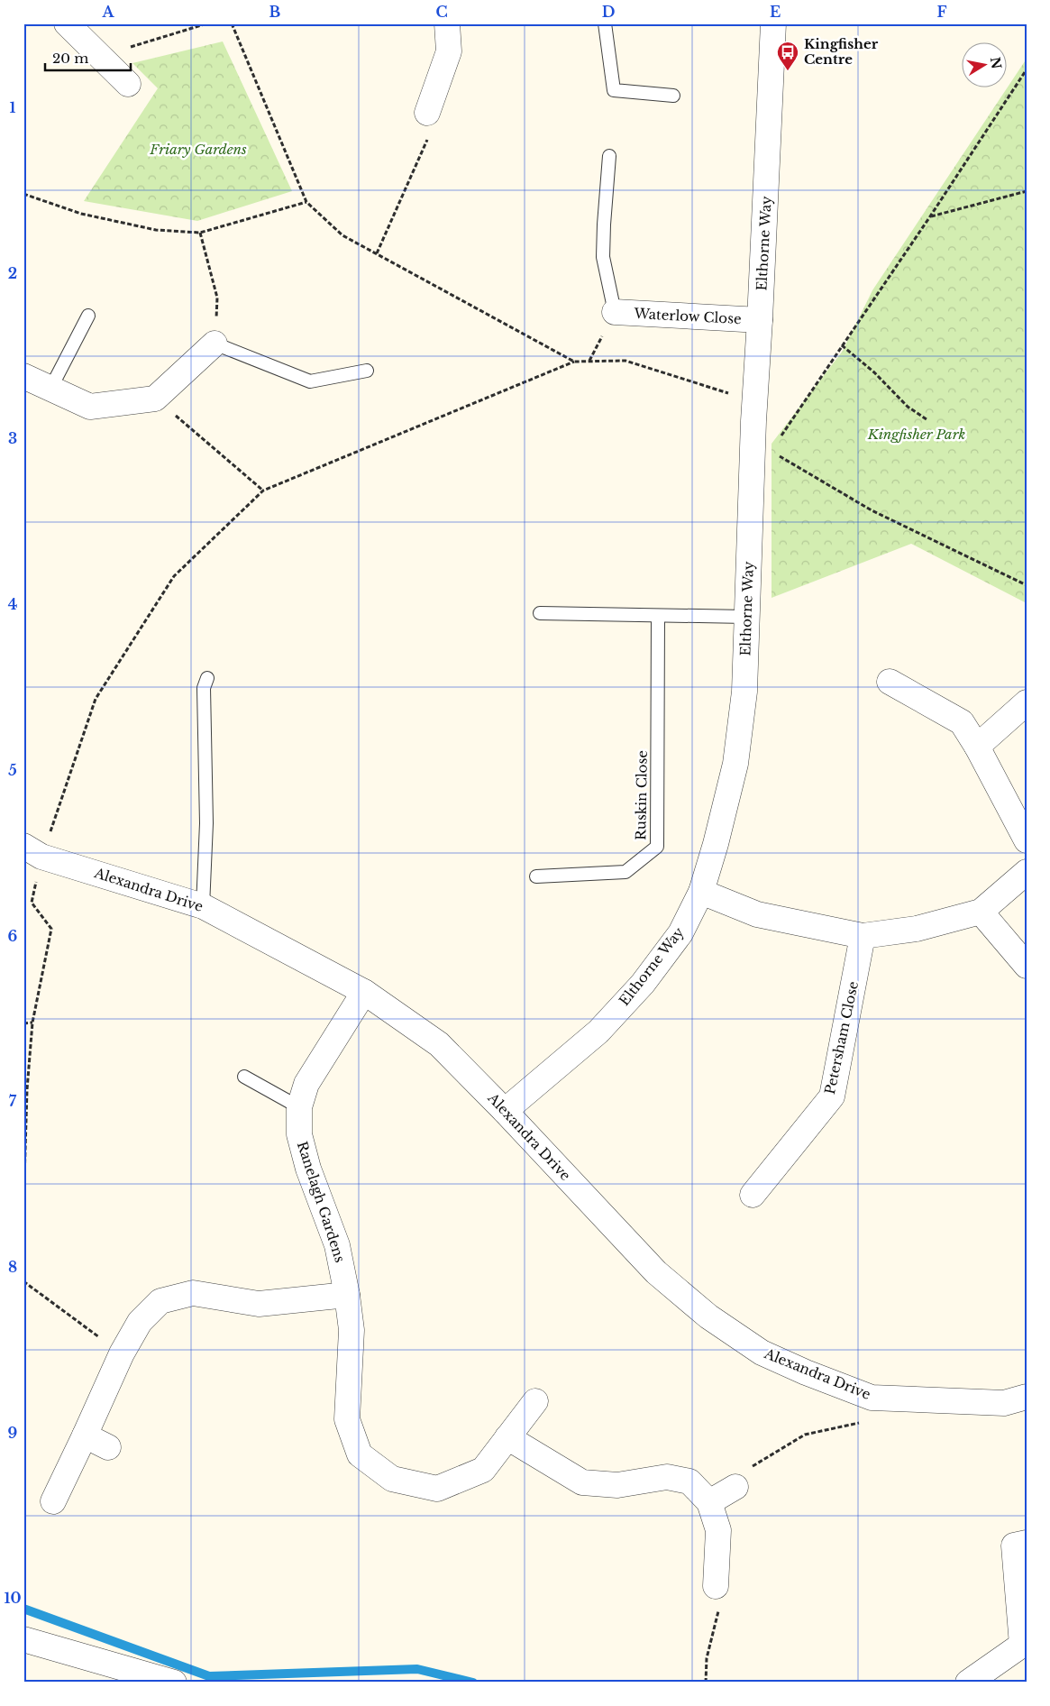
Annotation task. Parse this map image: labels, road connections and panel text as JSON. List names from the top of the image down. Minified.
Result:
{"streets":{"street":["Elthorne Way","Waterlow Close","Alexandra Drive","Petersham Close","Ranelagh Gardens"],"lane":["Ruskin Close"]},"crossings":[["Elthorne Way","Waterlow Close"],["Elthorne Way","Alexandra Drive"],["Alexandra Drive","Ranelagh Gardens"]],"parks":["Friary Gardens","Kingfisher Park"],"places":{"bus stop":["Kingfisher Centre"]},"scale_bar":"20 m","north":"right","grid":{"columns":["A","B","C","D","E","F"],"rows":["1","2","3","4","5","6","7","8","9","10"]}}
